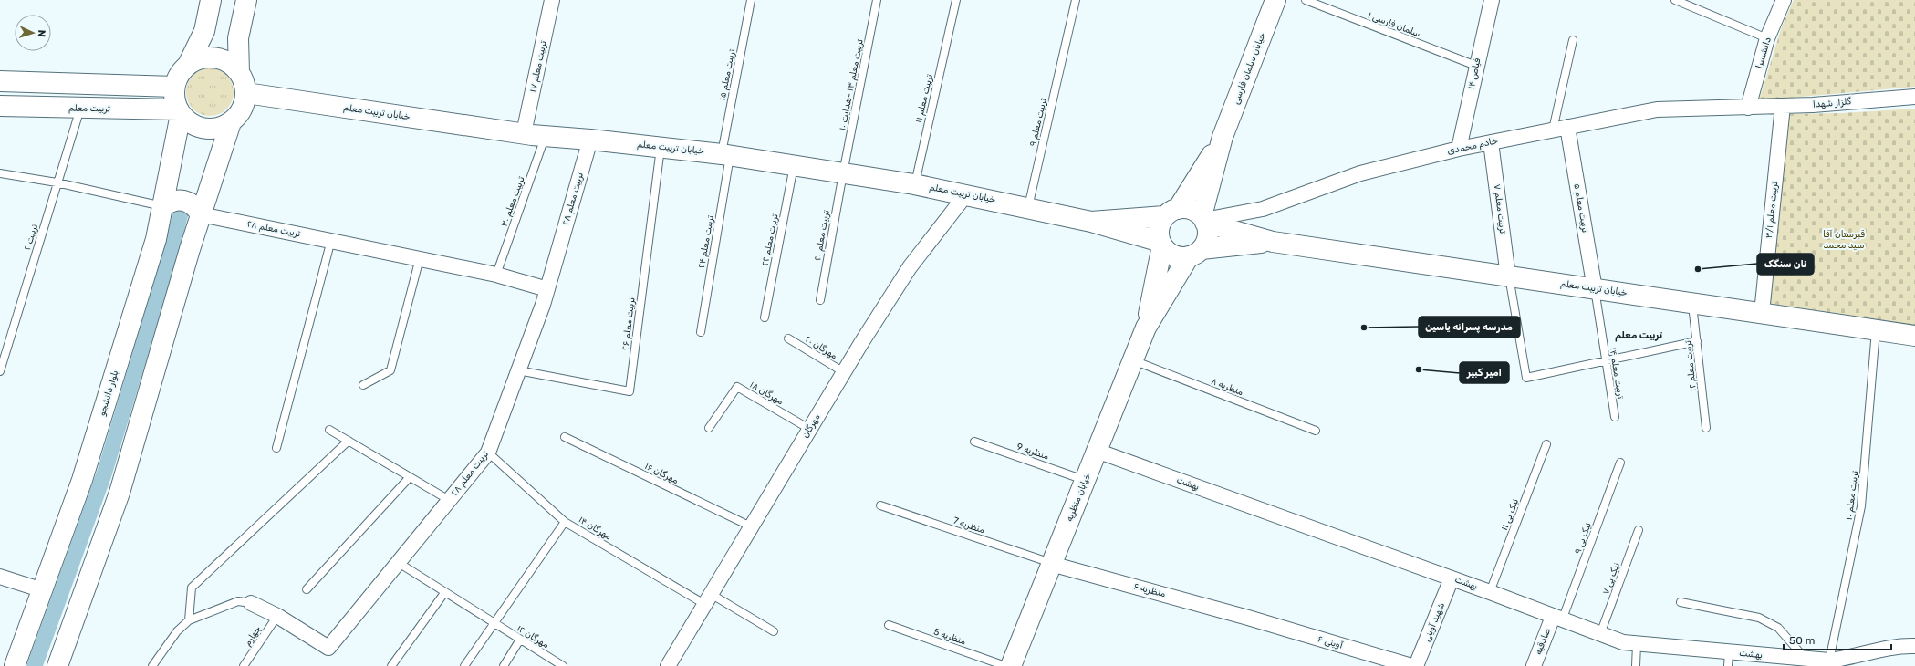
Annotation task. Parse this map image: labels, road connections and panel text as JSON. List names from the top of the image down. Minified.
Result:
{"streets":{"main road":["خیابان سلمان فارسی","تربیت معلم","خیابان تربیت معلم","بلوار دانشجو","خیابان منظریه"],"street":["دانشسرا","تربیت معلم ۱۷","فیاض ۱۴","گلزار شهدا","خادم محمدی","تربیت معلم ۲۸","تربیت معلم ۵","تربیت معلم ۷","تربیت معلم ۳/۱","مهرگان","بهشت","منظریه ۶","شهید آوینی","صادقیه","آوینی ۶"],"lane":["سلمان فارسی ۱","تربیت معلم ۱۵","تربیت معلم ۱۳ -هدایت ۱۰","تربیت معلم ۱۱","تربیت معلم ۹","تربیت معلم ۳۰","تربیت معلم ۲۰","تربیت ۲","تربیت معلم ۲۲","تربیت معلم ۲۴","تربیت معلم ۲۶","مهرگان ۲۰","تربیت معلم ۱۲","تربیت معلم ۱۴","منظریه ۸","مهرگان ۱۸","منظریه 9","مهرگان ۱۶","تربیت معلم ۱۰","نیک پی ۱۱","منظریه 7","مهرگان ۱۴","نیک پی ۹","نیک پی ۷","چهارم","مهرگان ۱۲","منظریه 5"]},"crossings":[["سلمان فارسی ۱","فیاض ۱۴"],["دانشسرا","گلزار شهدا"],["دانشسرا","خادم محمدی"],["تربیت معلم ۱۷","خیابان تربیت معلم"],["فیاض ۱۴","خادم محمدی"],["تربیت معلم ۱۵","خیابان تربیت معلم"],["تربیت معلم ۱۵","تربیت معلم ۲۴"],["تربیت معلم ۱۳ -هدایت ۱۰","خیابان تربیت معلم"],["تربیت معلم ۱۳ -هدایت ۱۰","تربیت معلم ۲۰"],["تربیت معلم ۱۱","خیابان تربیت معلم"],["گلزار شهدا","خادم محمدی"],["گلزار شهدا","تربیت معلم ۳/۱"],["تربیت معلم","خیابان تربیت معلم"],["تربیت معلم","تربیت ۲"],["تربیت معلم","بلوار دانشجو"],["خیابان تربیت معلم","تربیت معلم ۹"],["خیابان تربیت معلم","تربیت معلم ۲۸"],["خیابان تربیت معلم","تربیت معلم ۳۰"],["خیابان تربیت معلم","تربیت معلم ۵"],["خیابان تربیت معلم","تربیت معلم ۷"],["خیابان تربیت معلم","تربیت معلم ۳/۱"],["خیابان تربیت معلم","تربیت معلم ۲۰"],["خیابان تربیت معلم","تربیت معلم ۲۲"],["خیابان تربیت معلم","تربیت معلم ۲۴"],["خیابان تربیت معلم","تربیت معلم ۲۶"],["خیابان تربیت معلم","تربیت معلم ۱۲"],["خیابان تربیت معلم","تربیت معلم ۱۴"],["خیابان تربیت معلم","بلوار دانشجو"],["خیابان تربیت معلم","مهرگان"],["خیابان تربیت معلم","تربیت معلم ۱۰"],["خادم محمدی","تربیت معلم ۵"],["خادم محمدی","تربیت معلم ۷"],["تربیت معلم ۲۸","تربیت معلم ۳۰"],["تربیت معلم ۲۸","تربیت معلم ۲۶"],["تربیت معلم ۲۸","مهرگان ۱۴"],["تربیت معلم ۲۸","چهارم"],["تربیت معلم ۲۸","مهرگان ۱۲"],["تربیت معلم ۵","تربیت معلم ۱۴"],["مهرگان ۲۰","مهرگان"],["منظریه ۸","خیابان منظریه"],["مهرگان ۱۸","مهرگان"],["مهرگان","مهرگان ۱۶"],["مهرگان","مهرگان ۱۴"],["منظریه 9","خیابان منظریه"],["بهشت","تربیت معلم ۱۰"],["بهشت","خیابان منظریه"],["بهشت","نیک پی ۱۱"],["بهشت","نیک پی ۹"],["بهشت","نیک پی ۷"],["بهشت","شهید آوینی"],["بهشت","صادقیه"],["خیابان منظریه","منظریه 7"],["خیابان منظریه","منظریه ۶"],["منظریه 7","منظریه ۶"],["نیک پی ۹","صادقیه"],["منظریه ۶","آوینی ۶"]],"districts":["تربیت معلم"],"parks":["قبرستان آقا سید محمد"],"places":["نان سنگک","مدرسه پسرانه یاسین","امیر کبیر"],"scale_bar":"50 m","north":"right"}
